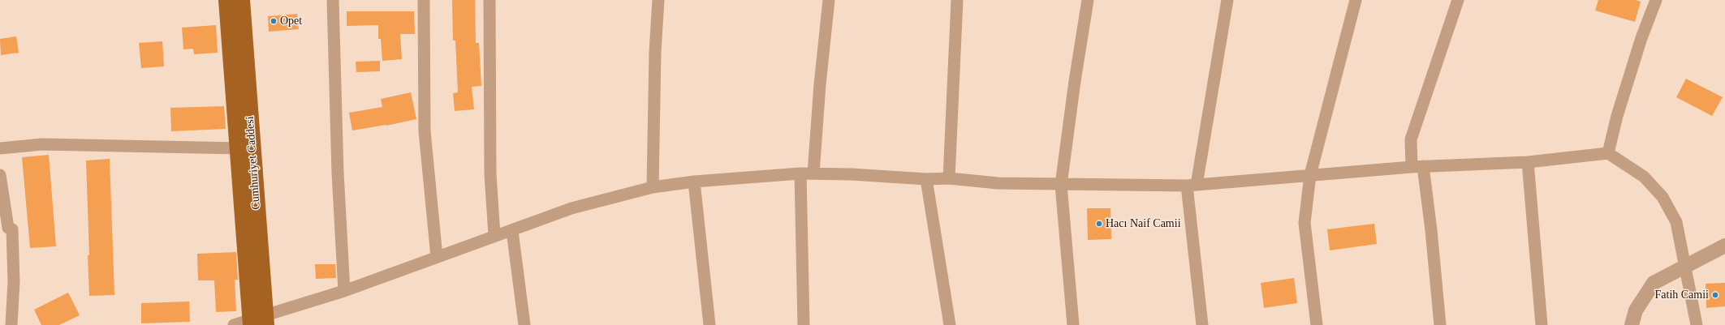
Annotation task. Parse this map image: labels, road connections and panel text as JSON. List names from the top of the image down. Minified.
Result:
{"streets":{"main road":["Cumhuriyet Caddesi"]},"places":["Opet","Hacı Naif Camii","Fatih Camii"]}
